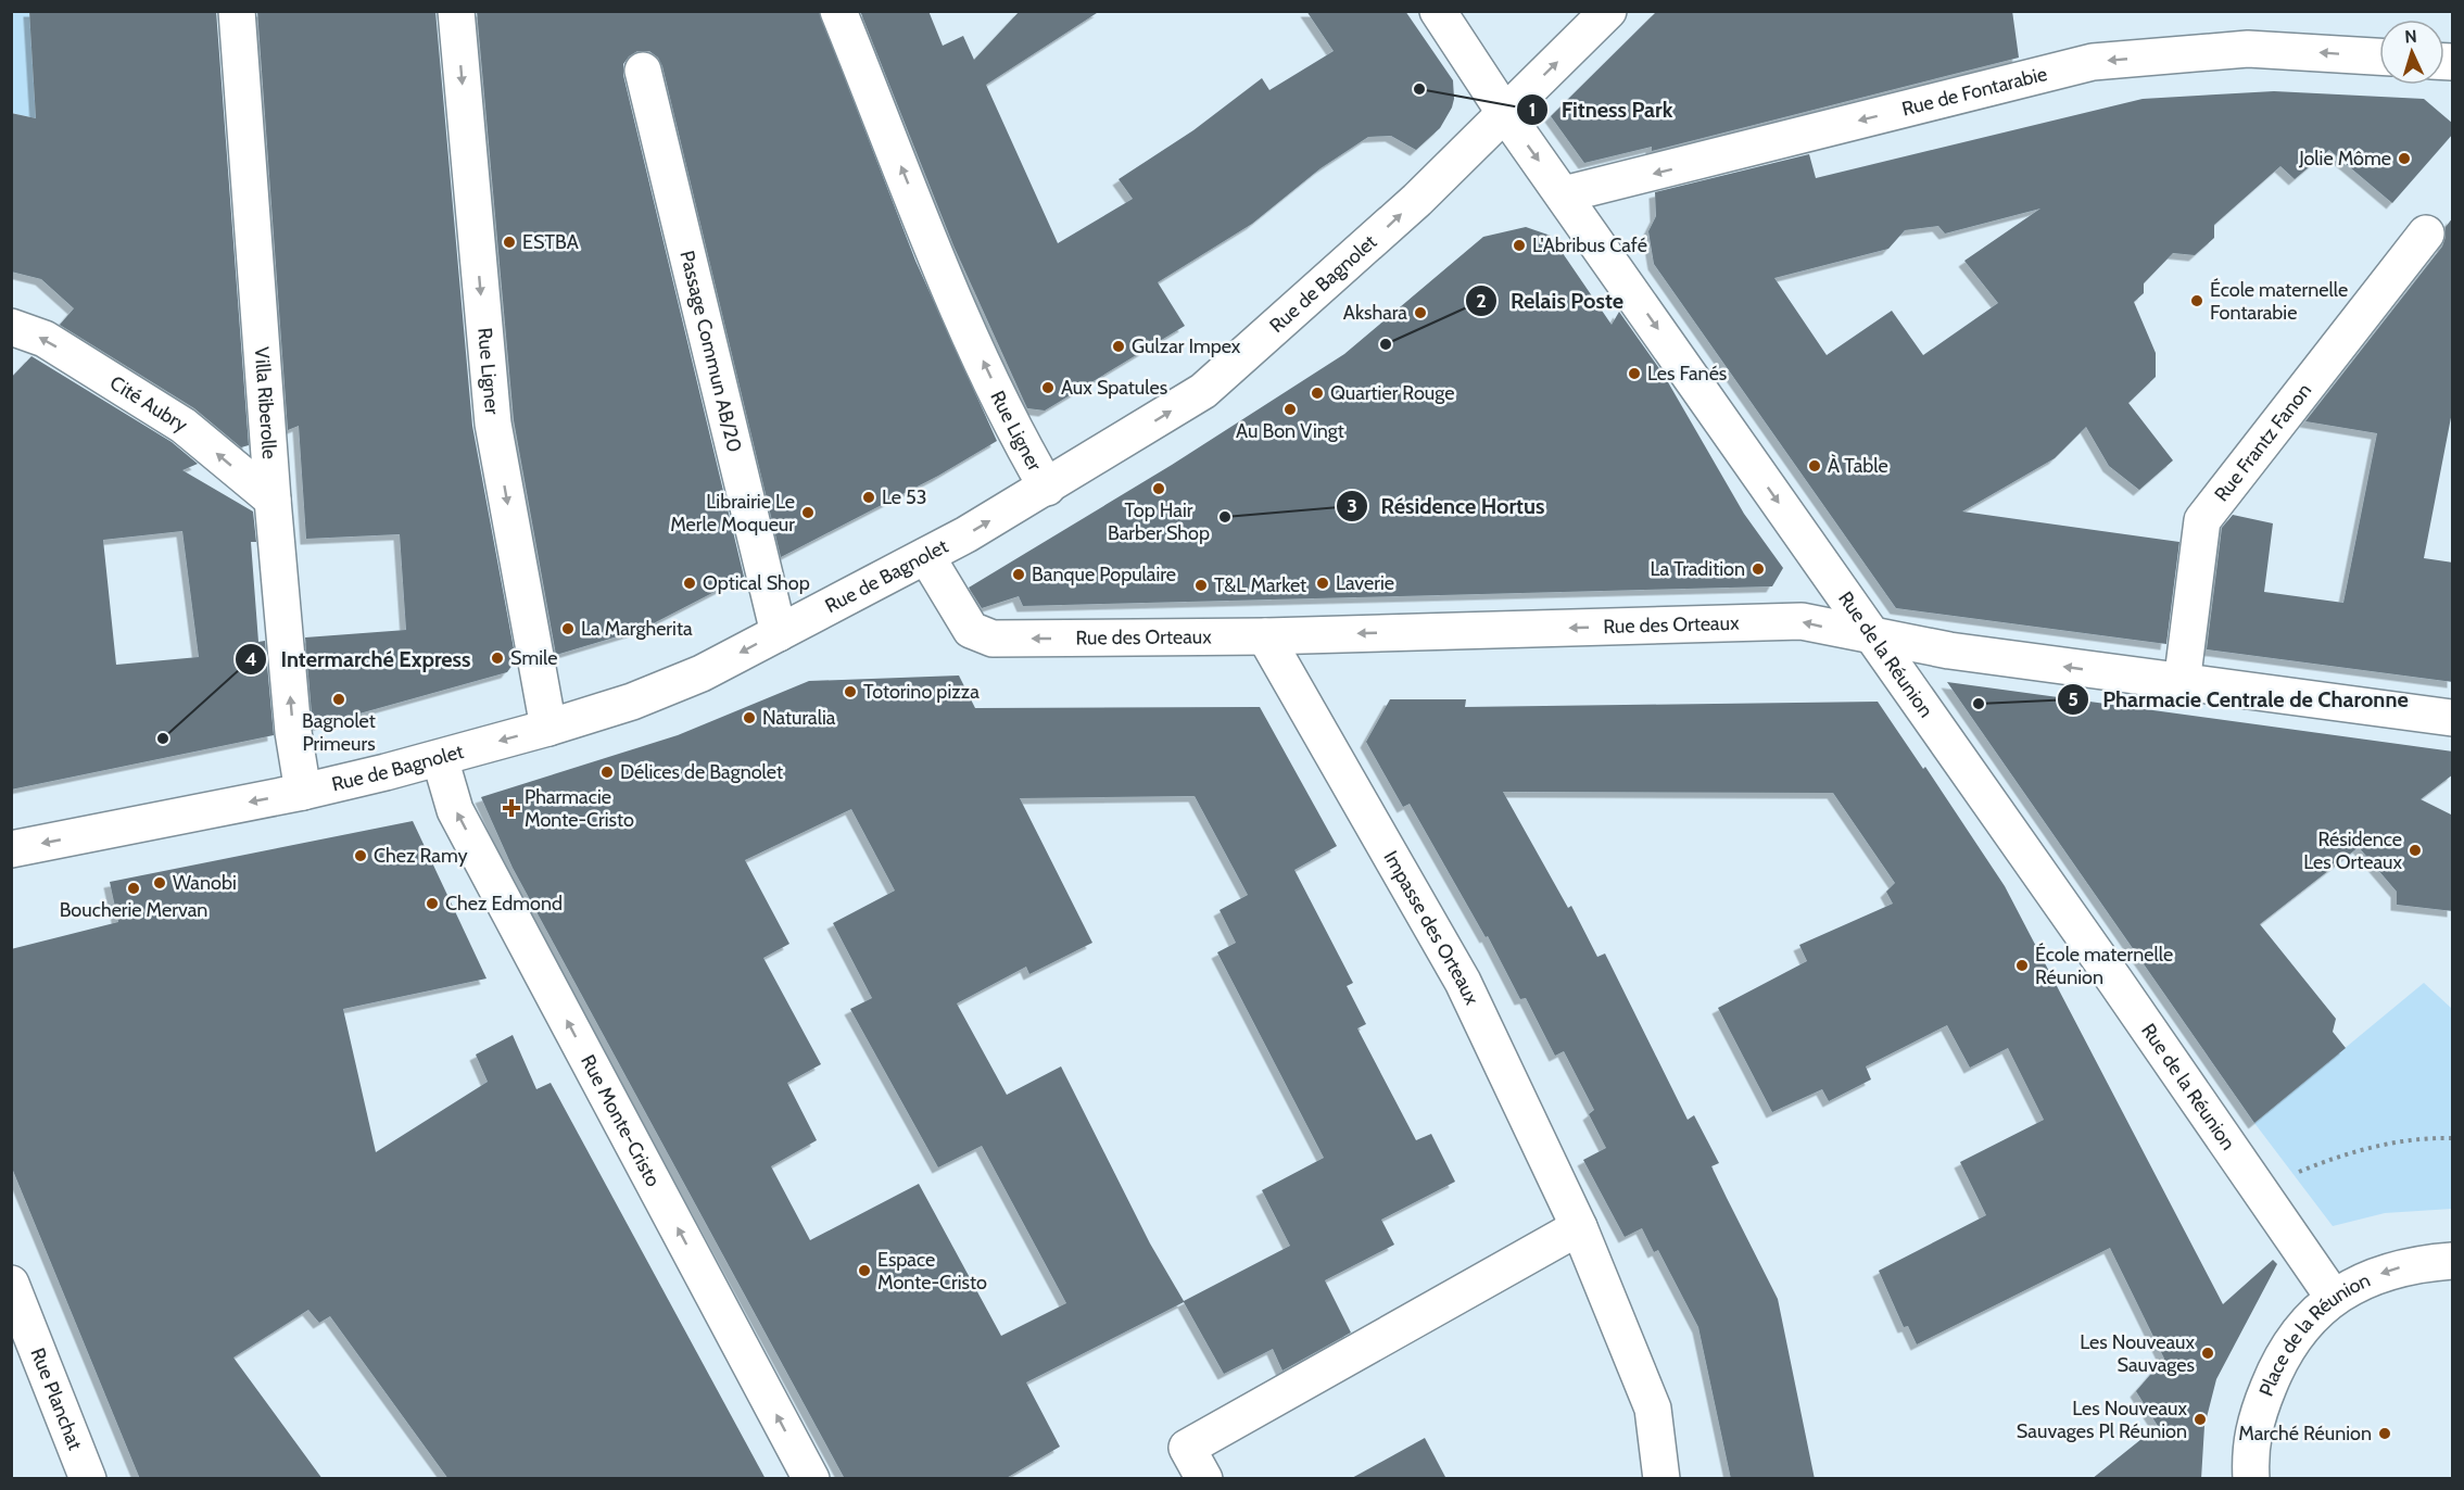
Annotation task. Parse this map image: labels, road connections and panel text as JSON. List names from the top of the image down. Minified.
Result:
{"streets":{"street":["Rue de Fontarabie","Rue de Bagnolet","Passage Commun AB/20","Rue Ligner","Villa Riberolle","Cité Aubry","Rue Frantz Fanon","Rue des Orteaux","Rue de la Réunion","Impasse des Orteaux","Rue Monte-Cristo","Place de la Réunion","Rue Planchat"]},"crossings":[["Rue de Fontarabie","Rue de la Réunion"],["Rue de Bagnolet","Passage Commun AB/20"],["Rue de Bagnolet","Rue Ligner"],["Rue de Bagnolet","Villa Riberolle"],["Rue de Bagnolet","Rue des Orteaux"],["Rue de Bagnolet","Rue de la Réunion"],["Rue de Bagnolet","Rue Monte-Cristo"],["Villa Riberolle","Cité Aubry"],["Rue Frantz Fanon","Rue des Orteaux"],["Rue des Orteaux","Rue de la Réunion"],["Rue des Orteaux","Impasse des Orteaux"],["Rue de la Réunion","Place de la Réunion"]],"one_way":["Rue de Fontarabie","Villa Riberolle","Cité Aubry","Rue des Orteaux","Rue de la Réunion","Rue Monte-Cristo","Place de la Réunion"],"places":{"other":["Fitness Park","Jolie Môme","ESTBA","L'Abribus Café","École maternelle Fontarabie","Akshara","Relais Poste","Gulzar Impex","Les Fanés","Aux Spatules","Quartier Rouge","Au Bon Vingt","À Table","Top Hair Barber Shop","Le 53","Librairie Le Merle Moqueur","Résidence Hortus","La Tradition","Banque Populaire","Optical Shop","Laverie","T&L Market","La Margherita","Smile","Totorino pizza","Bagnolet Primeurs","Pharmacie Centrale de Charonne","Naturalia","Intermarché Express","Délices de Bagnolet","Résidence Les Orteaux","Chez Ramy","Wanobi","Boucherie Mervan","Chez Edmond","École maternelle Réunion","Espace Monte-Cristo","Les Nouveaux Sauvages","Les Nouveaux Sauvages Pl Réunion","Marché Réunion"],"health":["Pharmacie Monte-Cristo"]},"north":"top"}
